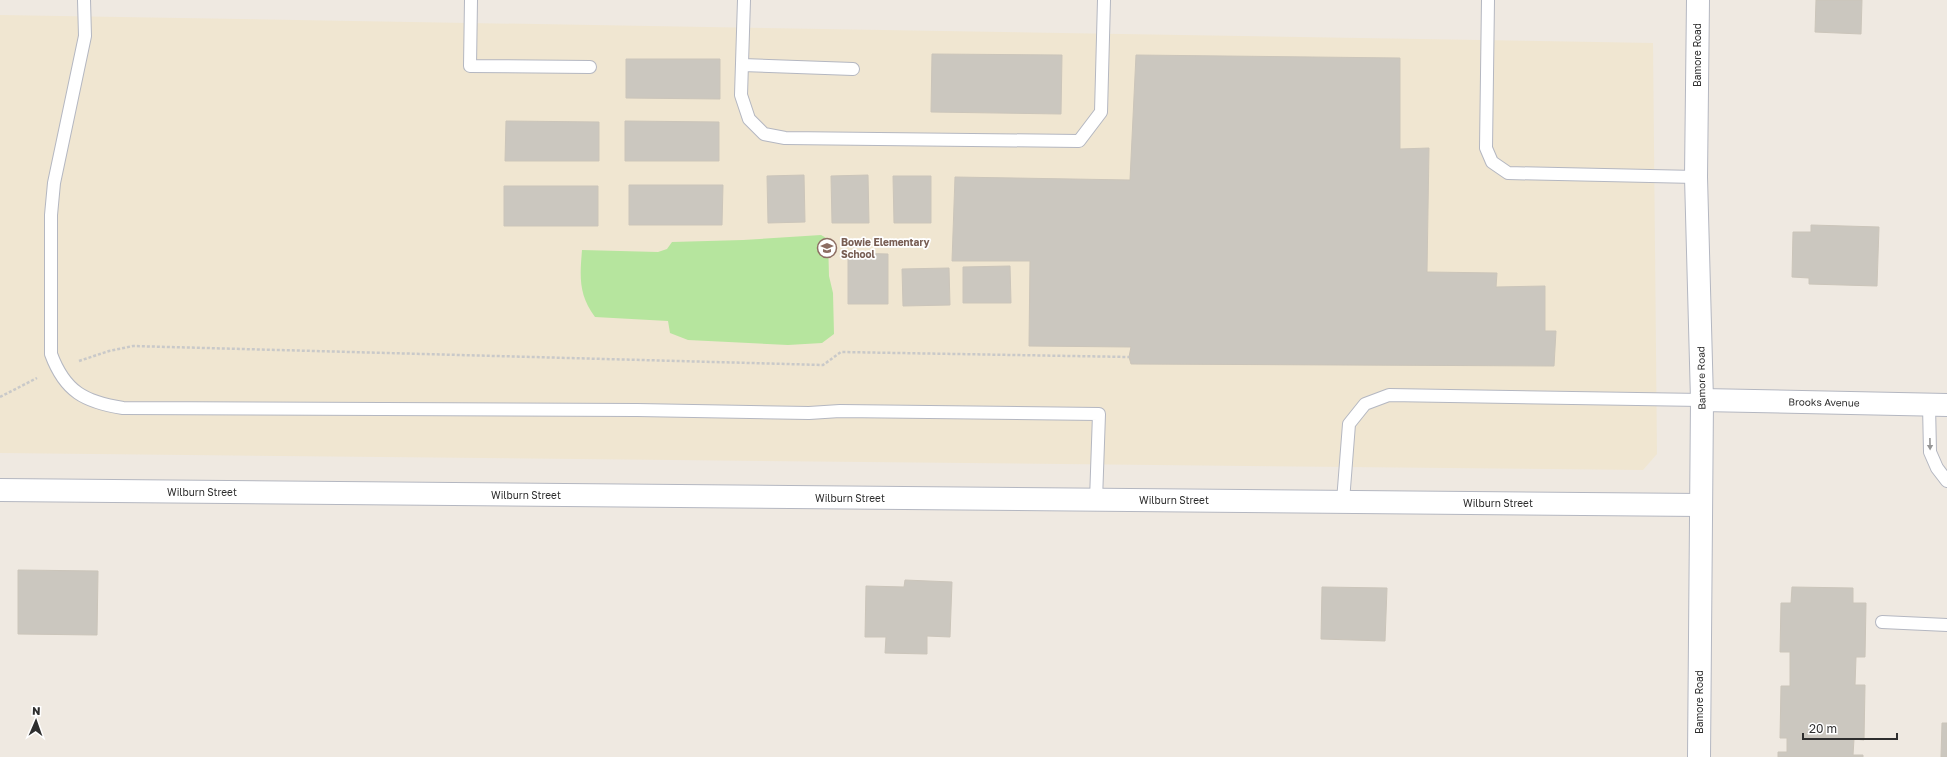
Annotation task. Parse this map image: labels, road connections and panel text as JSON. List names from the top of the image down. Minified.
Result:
{"streets":{"street":["Bamore Road","Brooks Avenue","Wilburn Street"]},"crossings":[["Bamore Road","Brooks Avenue"],["Bamore Road","Wilburn Street"]],"places":{"school or university":["Bowie Elementary School"]},"scale_bar":"20 m","north":"top"}
